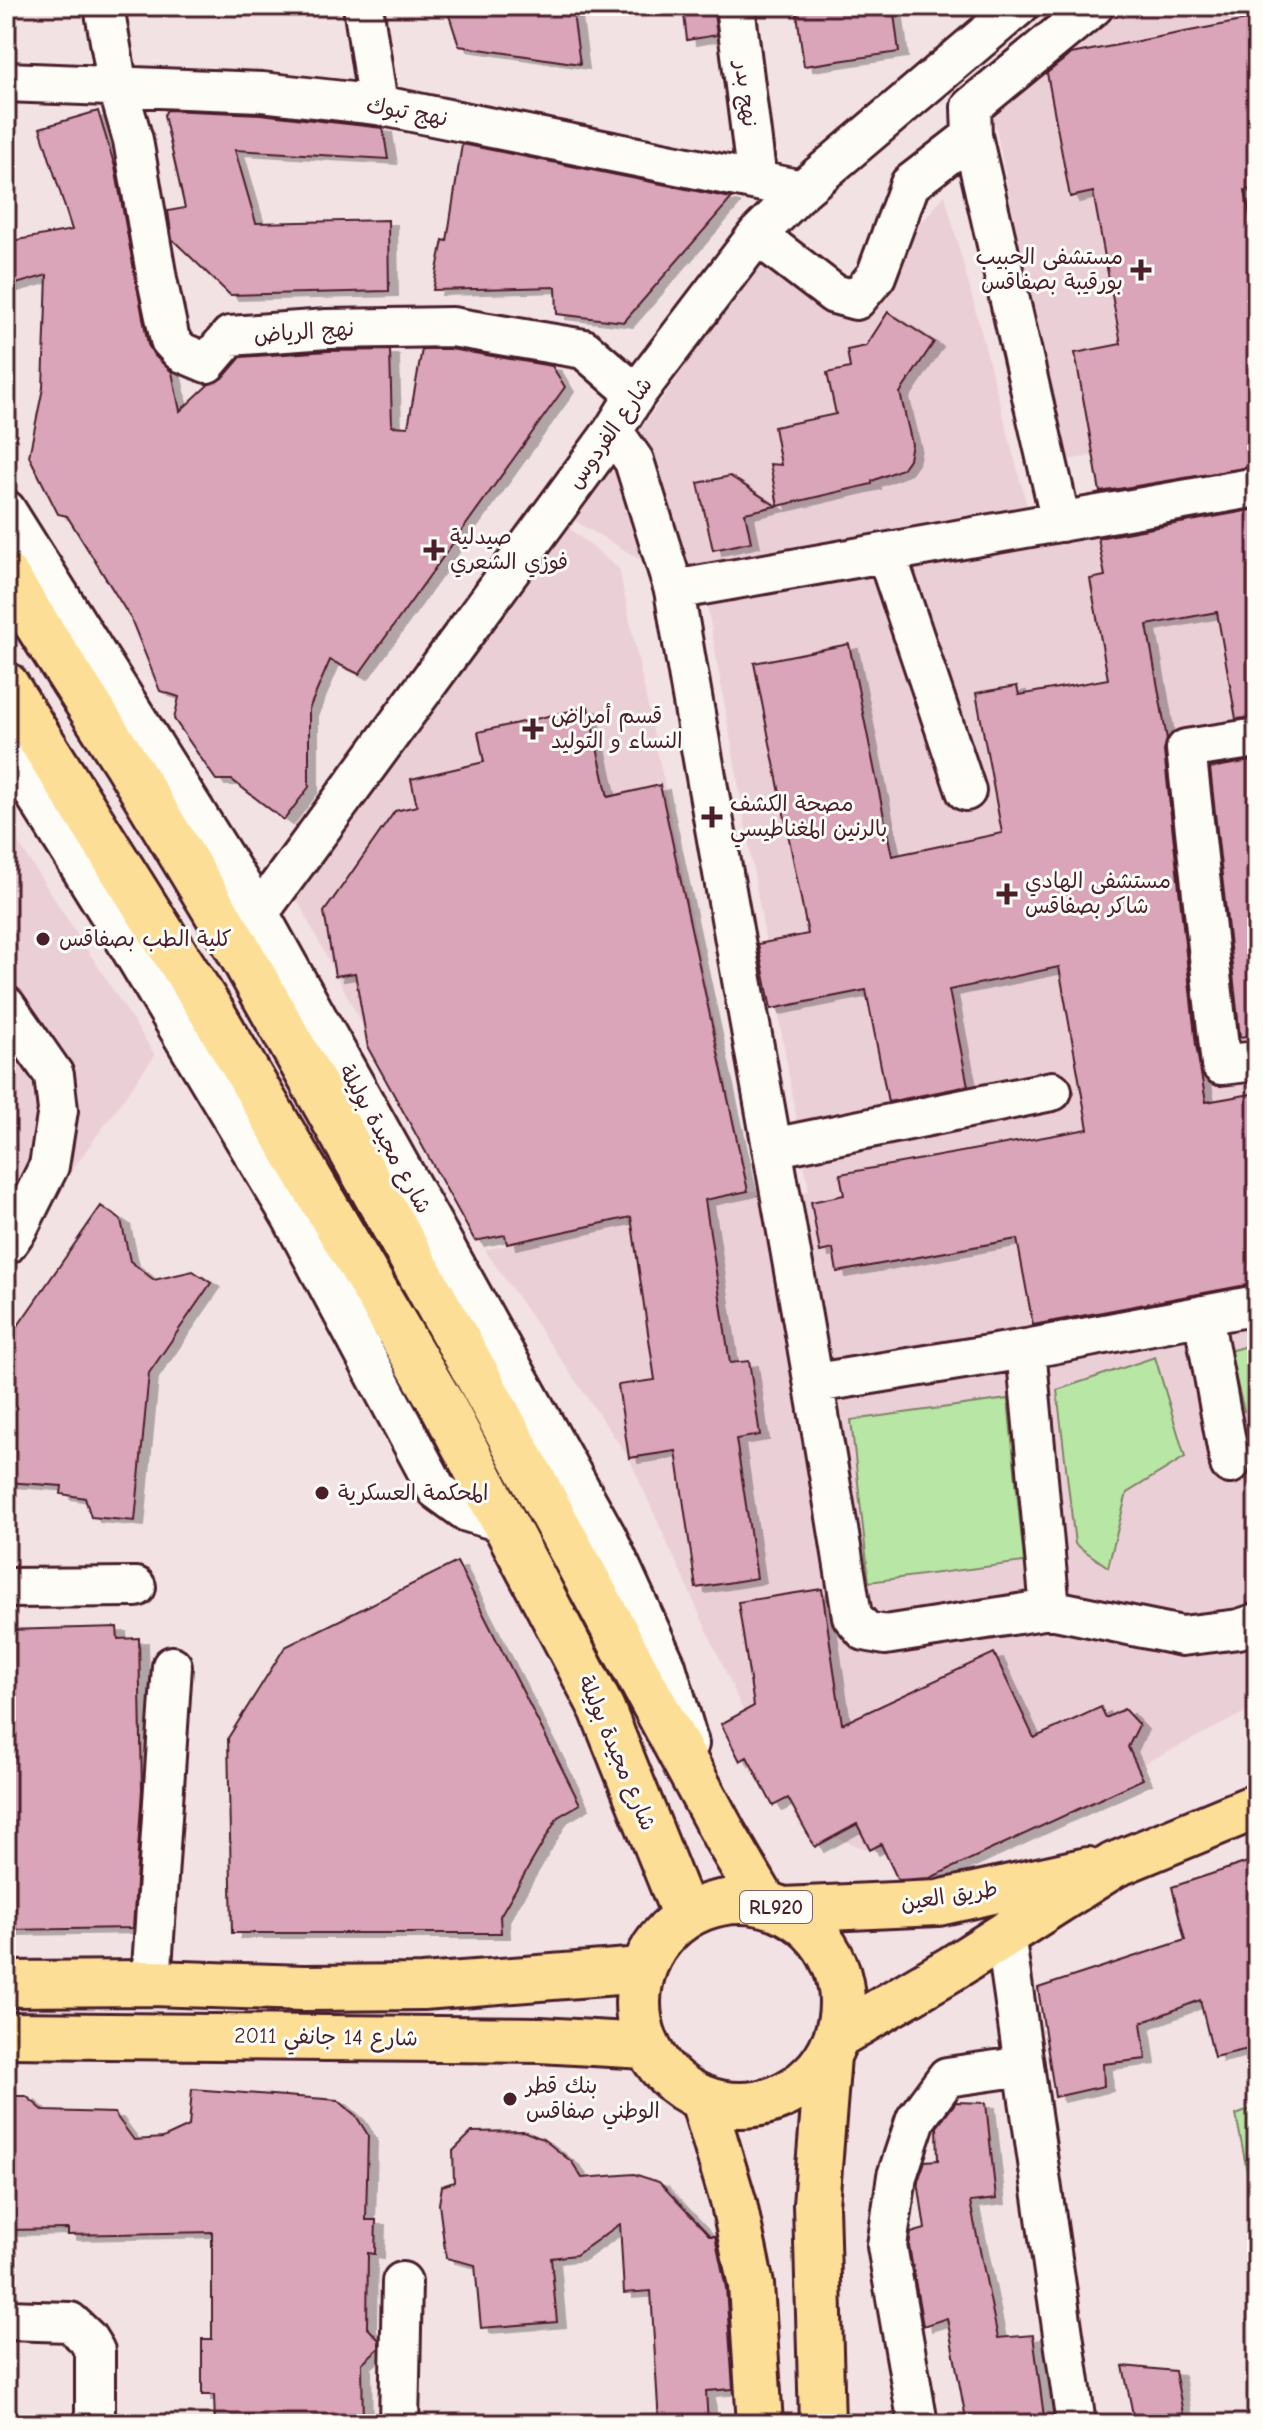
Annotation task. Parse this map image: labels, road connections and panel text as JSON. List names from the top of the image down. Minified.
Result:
{"streets":{"main road":["شارع مجيدة بوليلة","طريق العين","RL920","شارع 14 جانفي 2011"],"street":["نهج بدر","نهج تبوك","نهج الرياض","شارع الفردوس"]},"crossings":[["نهج بدر","نهج تبوك"],["نهج تبوك","نهج الرياض"],["نهج تبوك","شارع الفردوس"],["نهج الرياض","شارع الفردوس"],["شارع الفردوس","شارع مجيدة بوليلة"],["شارع مجيدة بوليلة","طريق العين"],["شارع مجيدة بوليلة","RL920"],["شارع مجيدة بوليلة","شارع 14 جانفي 2011"],["طريق العين","RL920"],["طريق العين","شارع 14 جانفي 2011"],["RL920","شارع 14 جانفي 2011"]],"places":{"health":["مستشفى الحبيب بورقيبة بصفاقس","صيدلية فوزي الشعري","قسم أمراض النساء و التوليد","مصحة الكشف بالرنين المغناطيسي","مستشفى الهادي شاكر بصفاقس"],"other":["كلية الطب بصفاقس","المحكمة العسكرية","بنك قطر الوطني صفاقس"]}}
